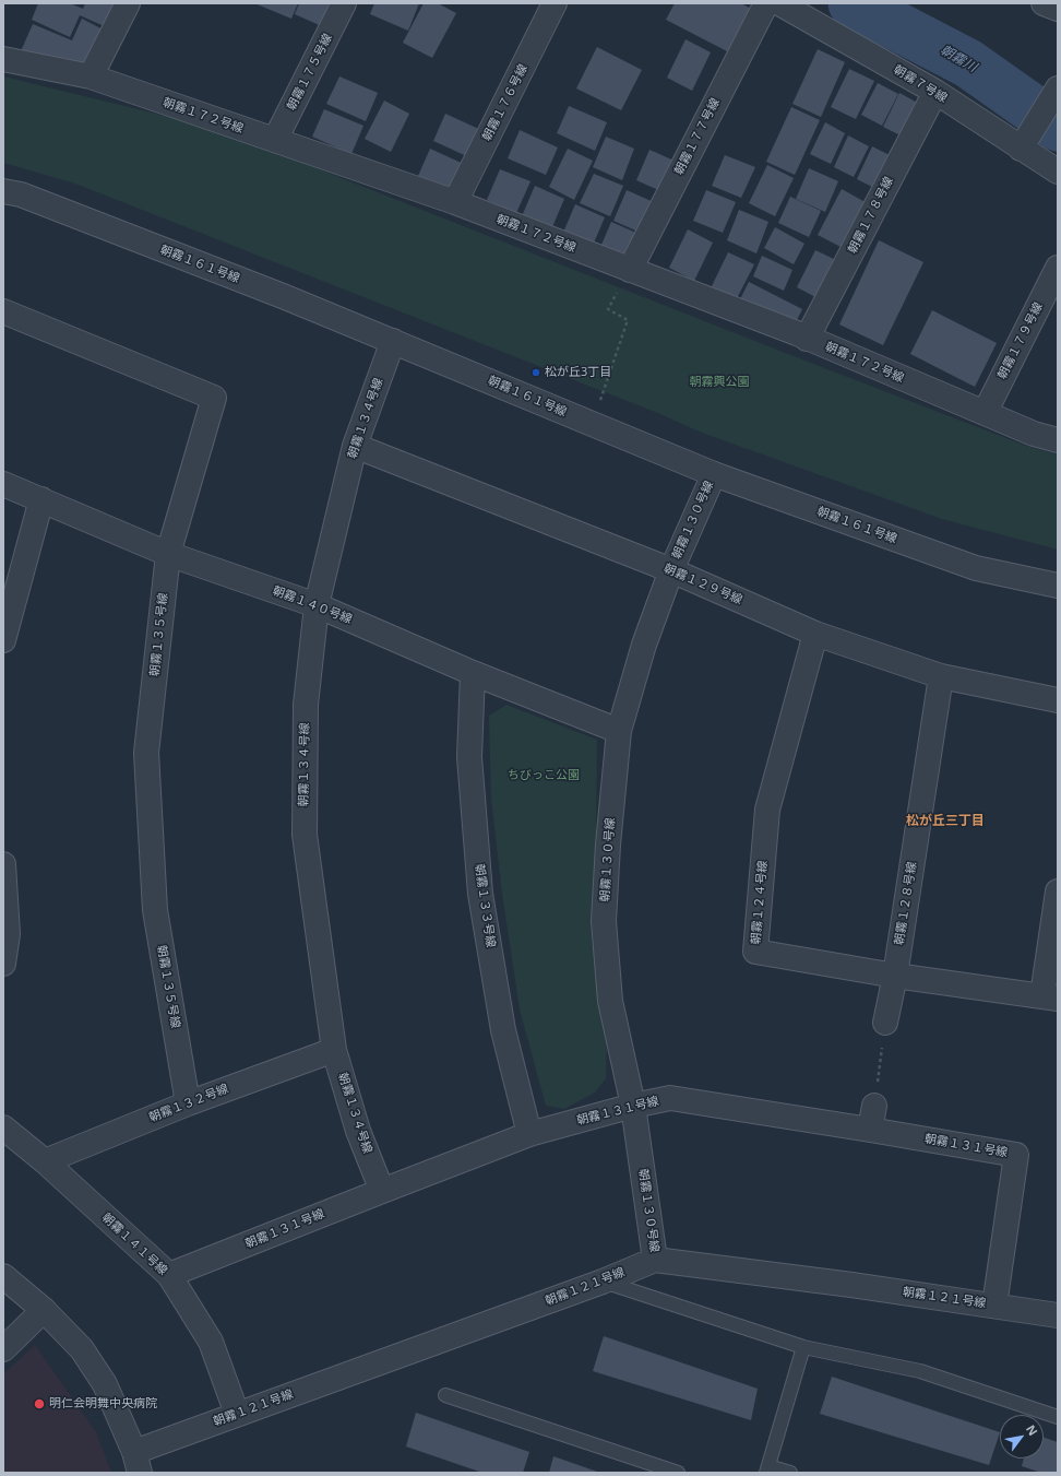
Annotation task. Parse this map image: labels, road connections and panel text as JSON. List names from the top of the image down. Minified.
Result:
{"streets":{"street":["朝霧１７５号線","朝霧７号線","朝霧１７６号線","朝霧１７２号線","朝霧１７７号線","朝霧１７８号線","朝霧１６１号線","朝霧１７９号線","朝霧１３４号線","朝霧１３０号線","朝霧１２９号線","朝霧１４０号線","朝霧１３５号線","朝霧１２４号線","朝霧１２８号線","朝霧１３３号線","朝霧１３２号線","朝霧１３１号線","朝霧１４１号線","朝霧１２１号線"]},"crossings":[["朝霧１７５号線","朝霧１７２号線"],["朝霧７号線","朝霧１７８号線"],["朝霧１７６号線","朝霧１７２号線"],["朝霧１７２号線","朝霧１７７号線"],["朝霧１７２号線","朝霧１７８号線"],["朝霧１７２号線","朝霧１７９号線"],["朝霧１６１号線","朝霧１３４号線"],["朝霧１６１号線","朝霧１３０号線"],["朝霧１３４号線","朝霧１２９号線"],["朝霧１３４号線","朝霧１４０号線"],["朝霧１３４号線","朝霧１３２号線"],["朝霧１３４号線","朝霧１３１号線"],["朝霧１３０号線","朝霧１２９号線"],["朝霧１３０号線","朝霧１４０号線"],["朝霧１３０号線","朝霧１３１号線"],["朝霧１３０号線","朝霧１２１号線"],["朝霧１２９号線","朝霧１２４号線"],["朝霧１２９号線","朝霧１２８号線"],["朝霧１４０号線","朝霧１３５号線"],["朝霧１４０号線","朝霧１３３号線"],["朝霧１３５号線","朝霧１３２号線"],["朝霧１２４号線","朝霧１２８号線"],["朝霧１３３号線","朝霧１３１号線"],["朝霧１３２号線","朝霧１４１号線"],["朝霧１３１号線","朝霧１４１号線"],["朝霧１３１号線","朝霧１２１号線"],["朝霧１４１号線","朝霧１２１号線"]],"districts":["松が丘三丁目"],"water":["朝霧川"],"parks":["朝霧興公園","ちびっこ公園"],"places":["松が丘3丁目","明仁会明舞中央病院"],"north":"top right"}
